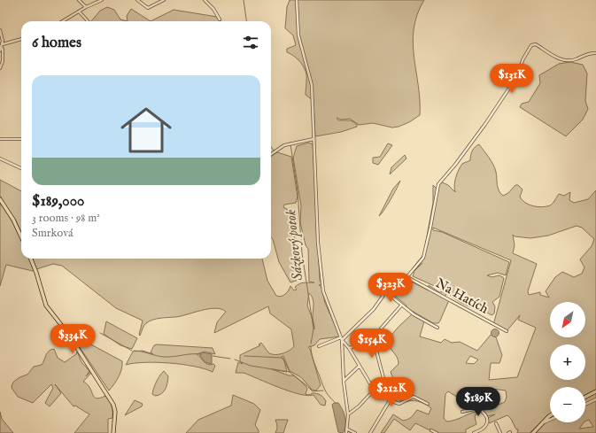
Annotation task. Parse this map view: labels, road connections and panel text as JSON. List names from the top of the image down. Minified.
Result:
{"streets":{"street":["Na Hatích"]},"water":["Sázkový potok"],"north":"bottom left","page":{"heading":"6 homes","price":["$131K","$323K","$334K","$154K","$212K","$189K"],"list":[{"name":"$189,000","note":"3 rooms · 98 m² · Smrková"}],"map_buttons":["+","−"]}}
